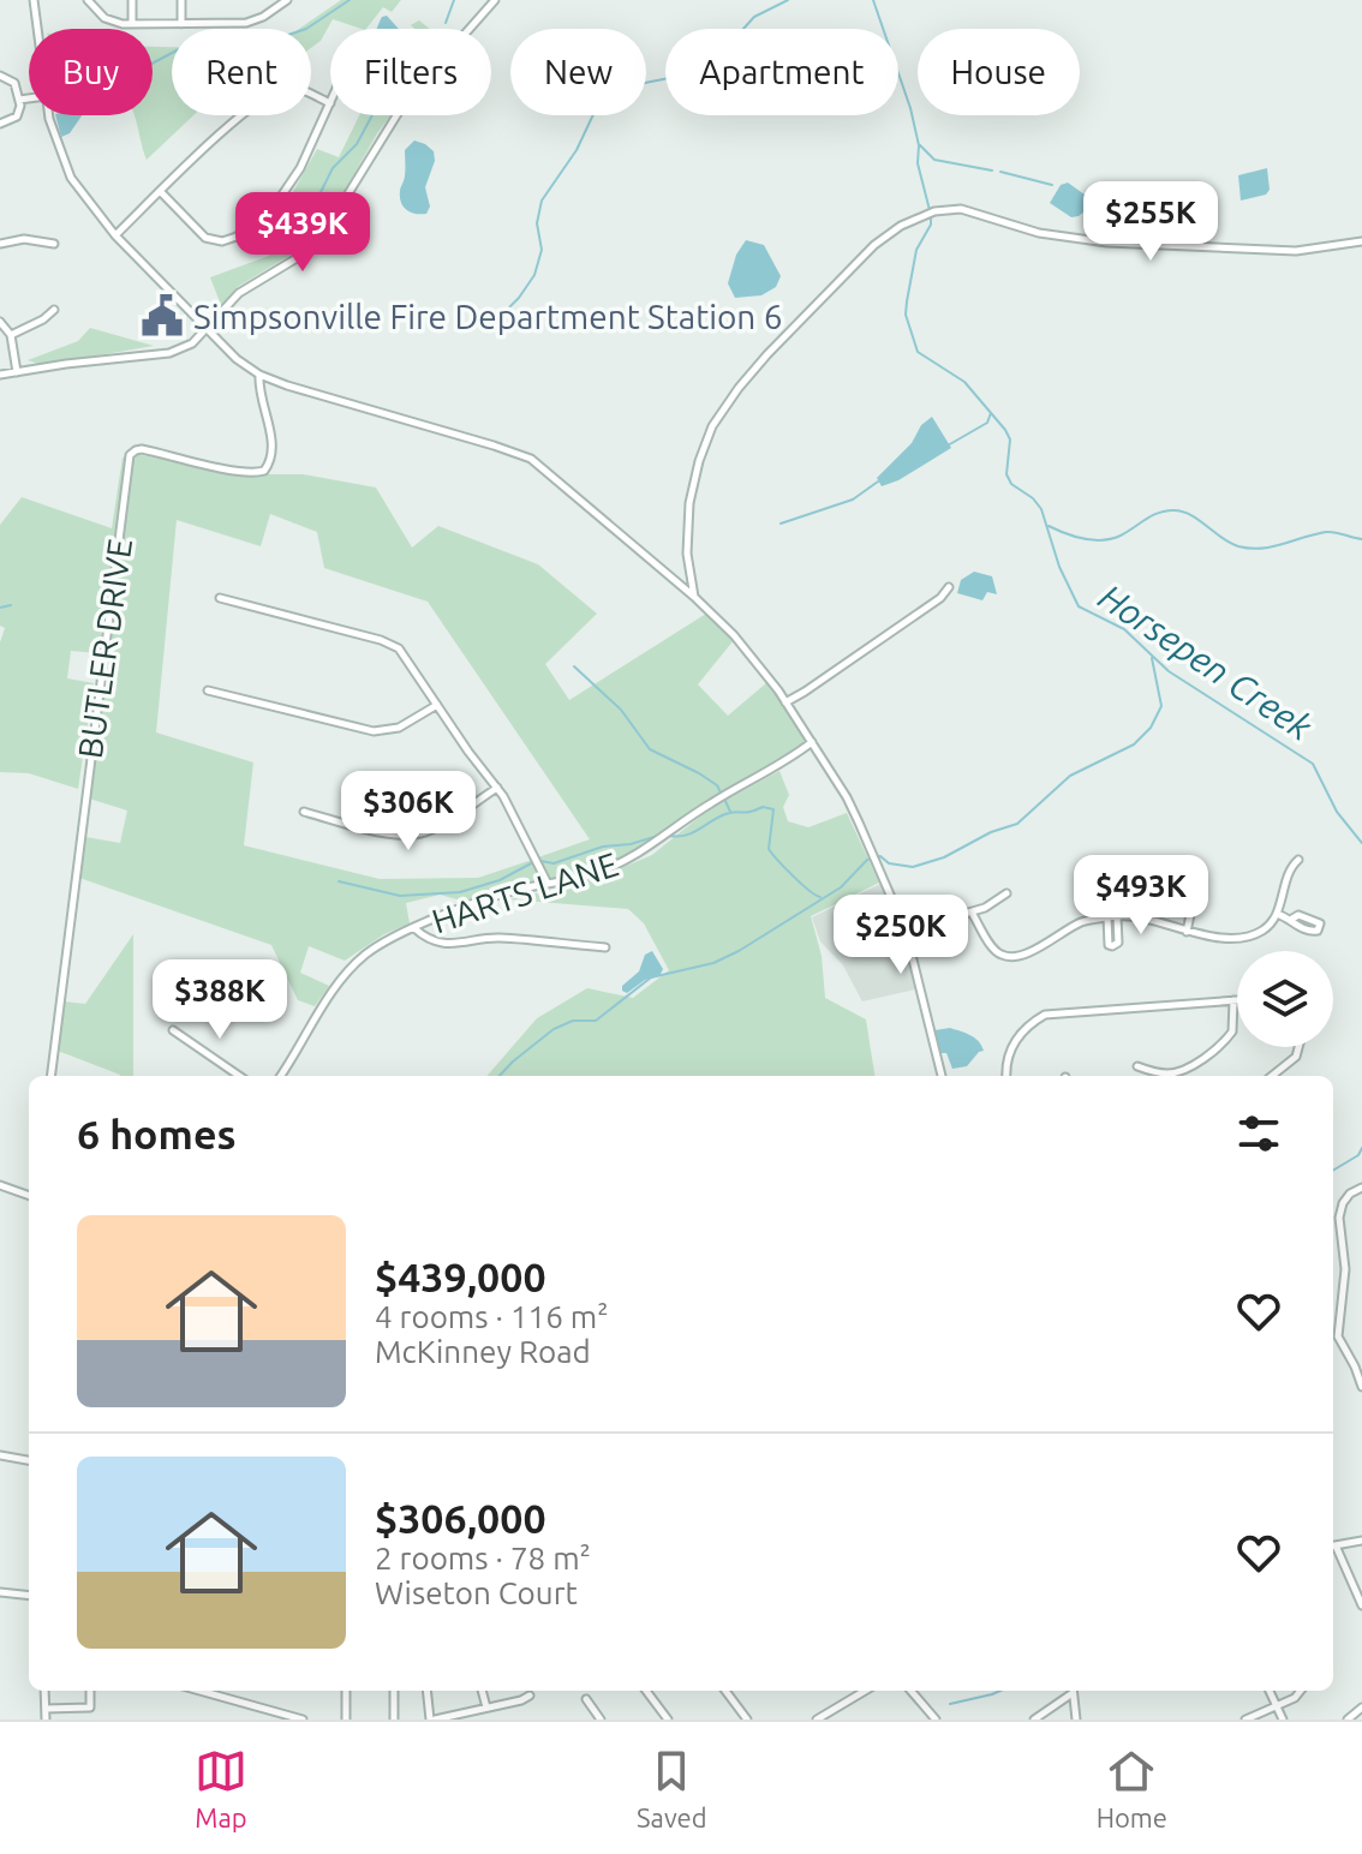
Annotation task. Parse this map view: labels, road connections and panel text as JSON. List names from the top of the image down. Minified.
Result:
{"streets":{"street":["BUTLER DRIVE","HARTS LANE"]},"water":["Horsepen Creek"],"places":{"public building":["Simpsonville Fire Department Station 6"]},"page":{"chip":["Buy","Rent","Filters","New","Apartment","House"],"price":["$255K","$439K","$306K","$493K","$250K","$388K"],"heading":"6 homes","list":[{"name":"$439,000","note":"4 rooms · 116 m² · McKinney Road"},{"name":"$306,000","note":"2 rooms · 78 m² · Wiseton Court"}],"tabs":["Map","Saved","Home"]}}
